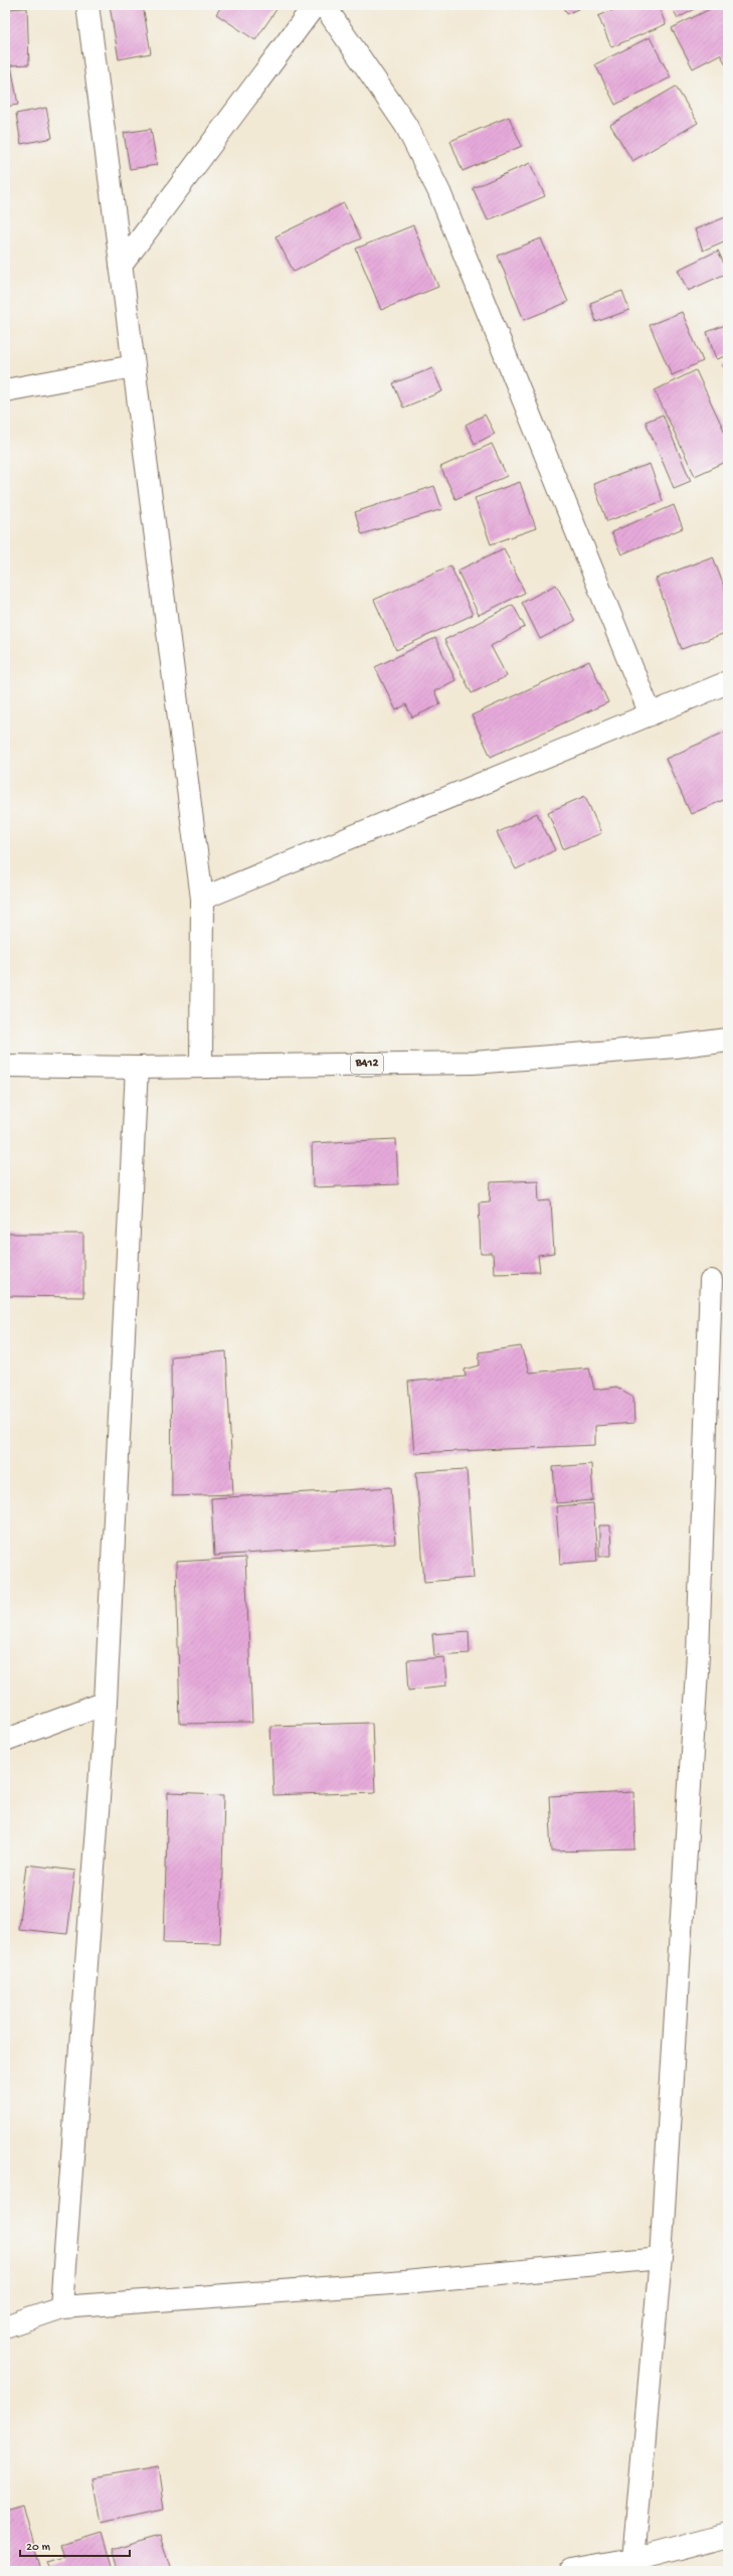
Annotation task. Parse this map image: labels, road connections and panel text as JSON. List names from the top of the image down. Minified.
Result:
{"streets":{"street":["B412"]},"scale_bar":"20 m"}
